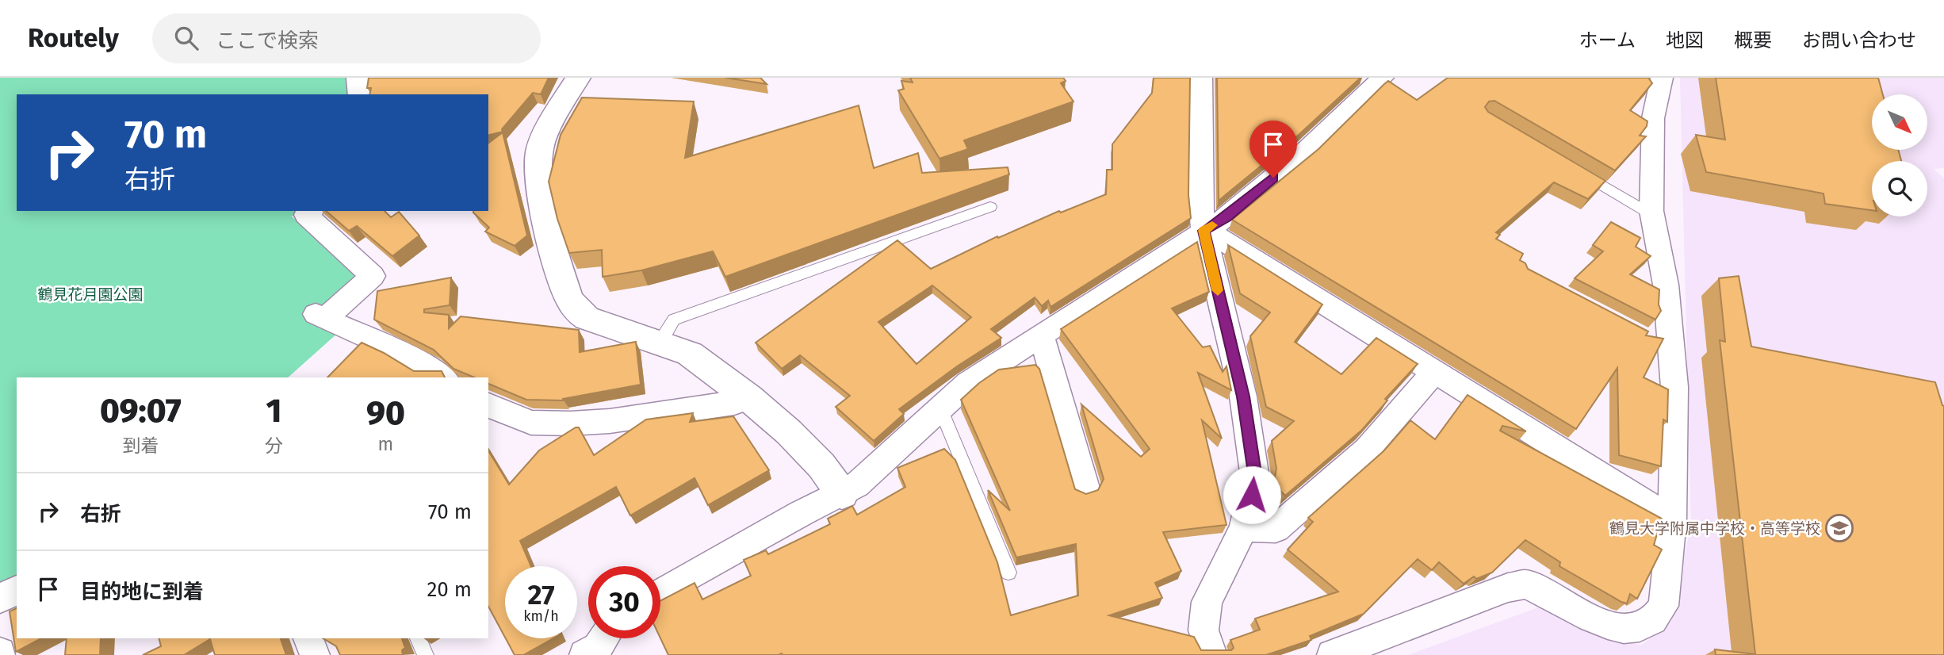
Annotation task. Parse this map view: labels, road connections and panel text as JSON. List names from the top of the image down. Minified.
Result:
{"parks":["鶴見花月園公園"],"places":{"school or university":["鶴見大学附属中学校・高等学校"]},"north":"bottom right","page":{"header":"Routely","search":"ここで検索","nav":["ホーム","地図","概要","お問い合わせ"],"turn":["70 m","右折"],"eta":["09:07","到着","1","分","90","m"],"list":[{"name":"右折","value":"70 m"},{"name":"目的地に到着","value":"20 m"}],"speed":"27 km/h","limit":"30"}}
